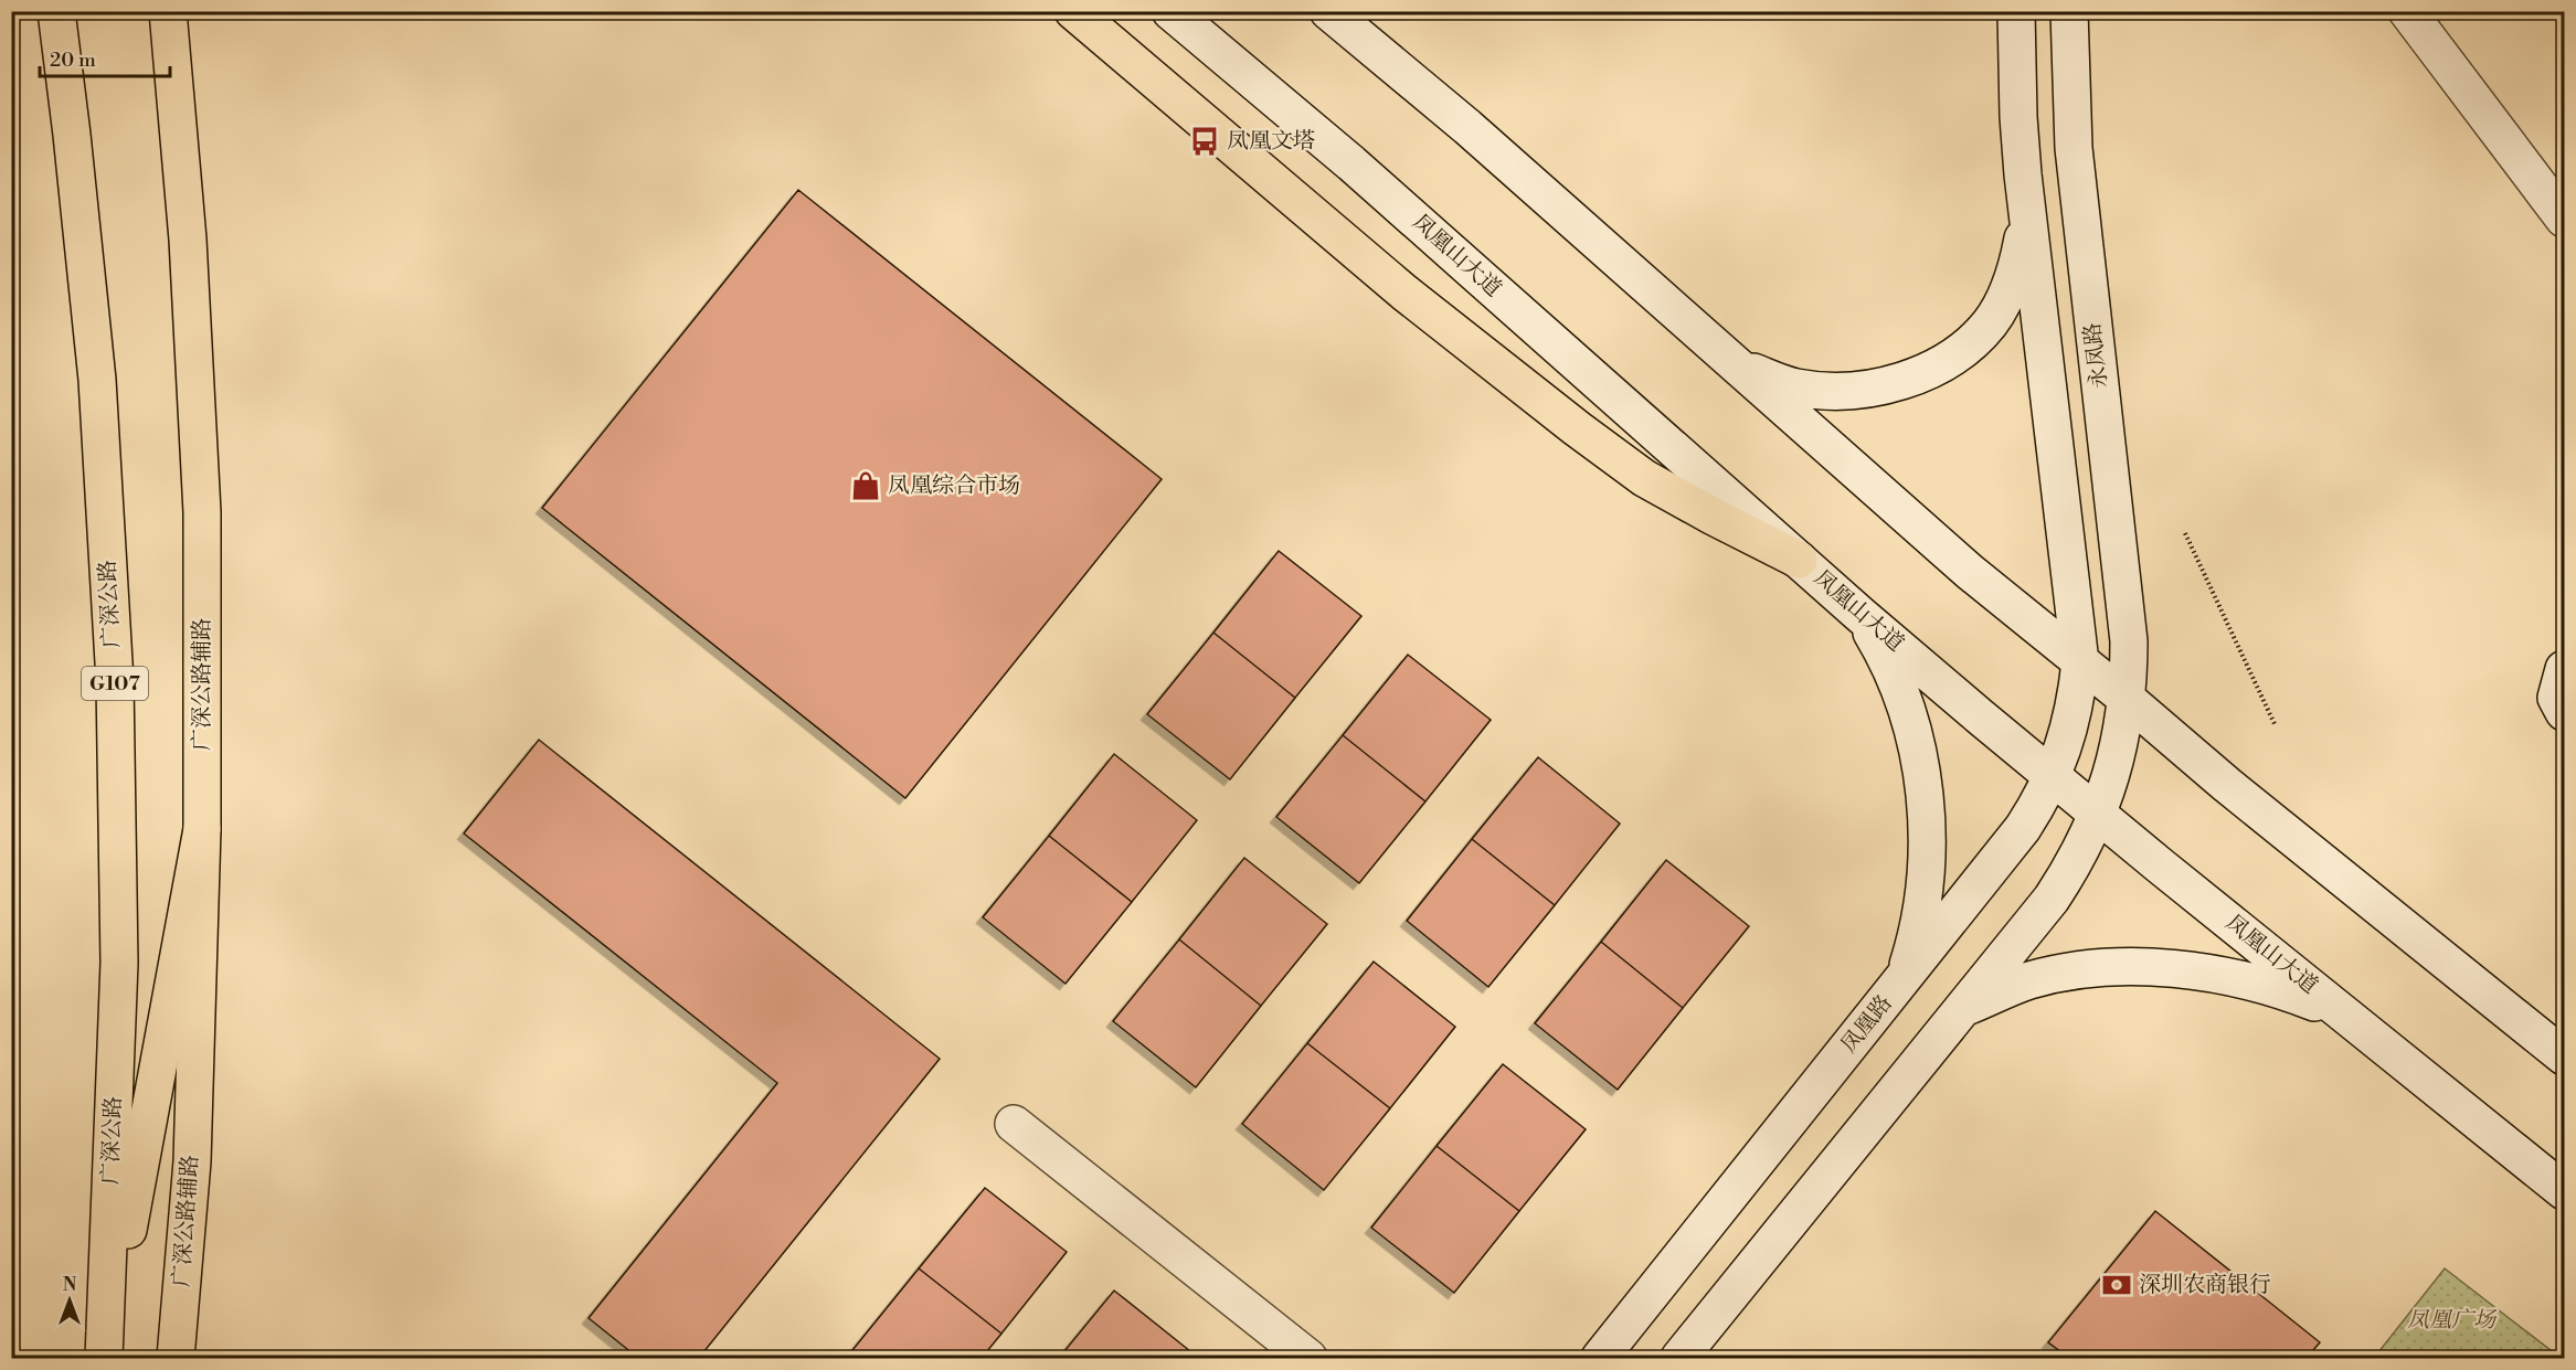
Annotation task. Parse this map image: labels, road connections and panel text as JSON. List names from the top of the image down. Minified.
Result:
{"streets":{"main road":["凤凰山大道","永凤路","广深公路","G107","广深公路辅路","凤凰路"]},"crossings":[["凤凰山大道","凤凰路"]],"parks":["凤凰广场"],"places":{"bus stop":["凤凰文塔"],"shop":["凤凰综合市场"],"bank":["深圳农商银行"]},"scale_bar":"20 m","north":"top"}
